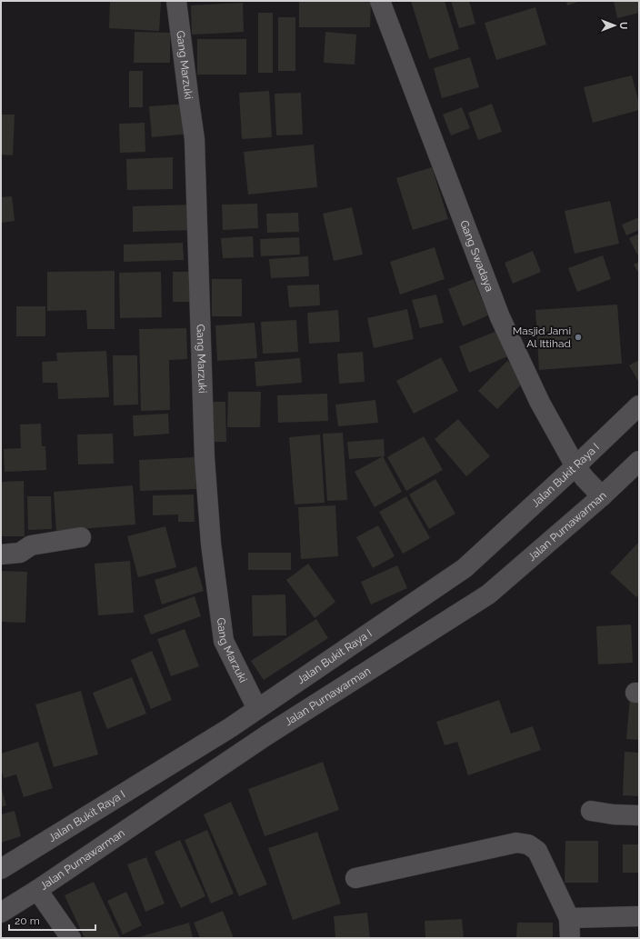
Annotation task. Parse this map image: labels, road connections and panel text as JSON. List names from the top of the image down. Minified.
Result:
{"streets":{"street":["Gang Marzuki","Gang Swadaya","Jalan Bukit Raya I","Jalan Purnawarman"]},"crossings":[["Gang Marzuki","Jalan Bukit Raya I"],["Gang Swadaya","Jalan Bukit Raya I"],["Gang Swadaya","Jalan Purnawarman"],["Jalan Bukit Raya I","Jalan Purnawarman"]],"places":["Masjid Jami Al Ittihad"],"scale_bar":"20 m","north":"right"}
